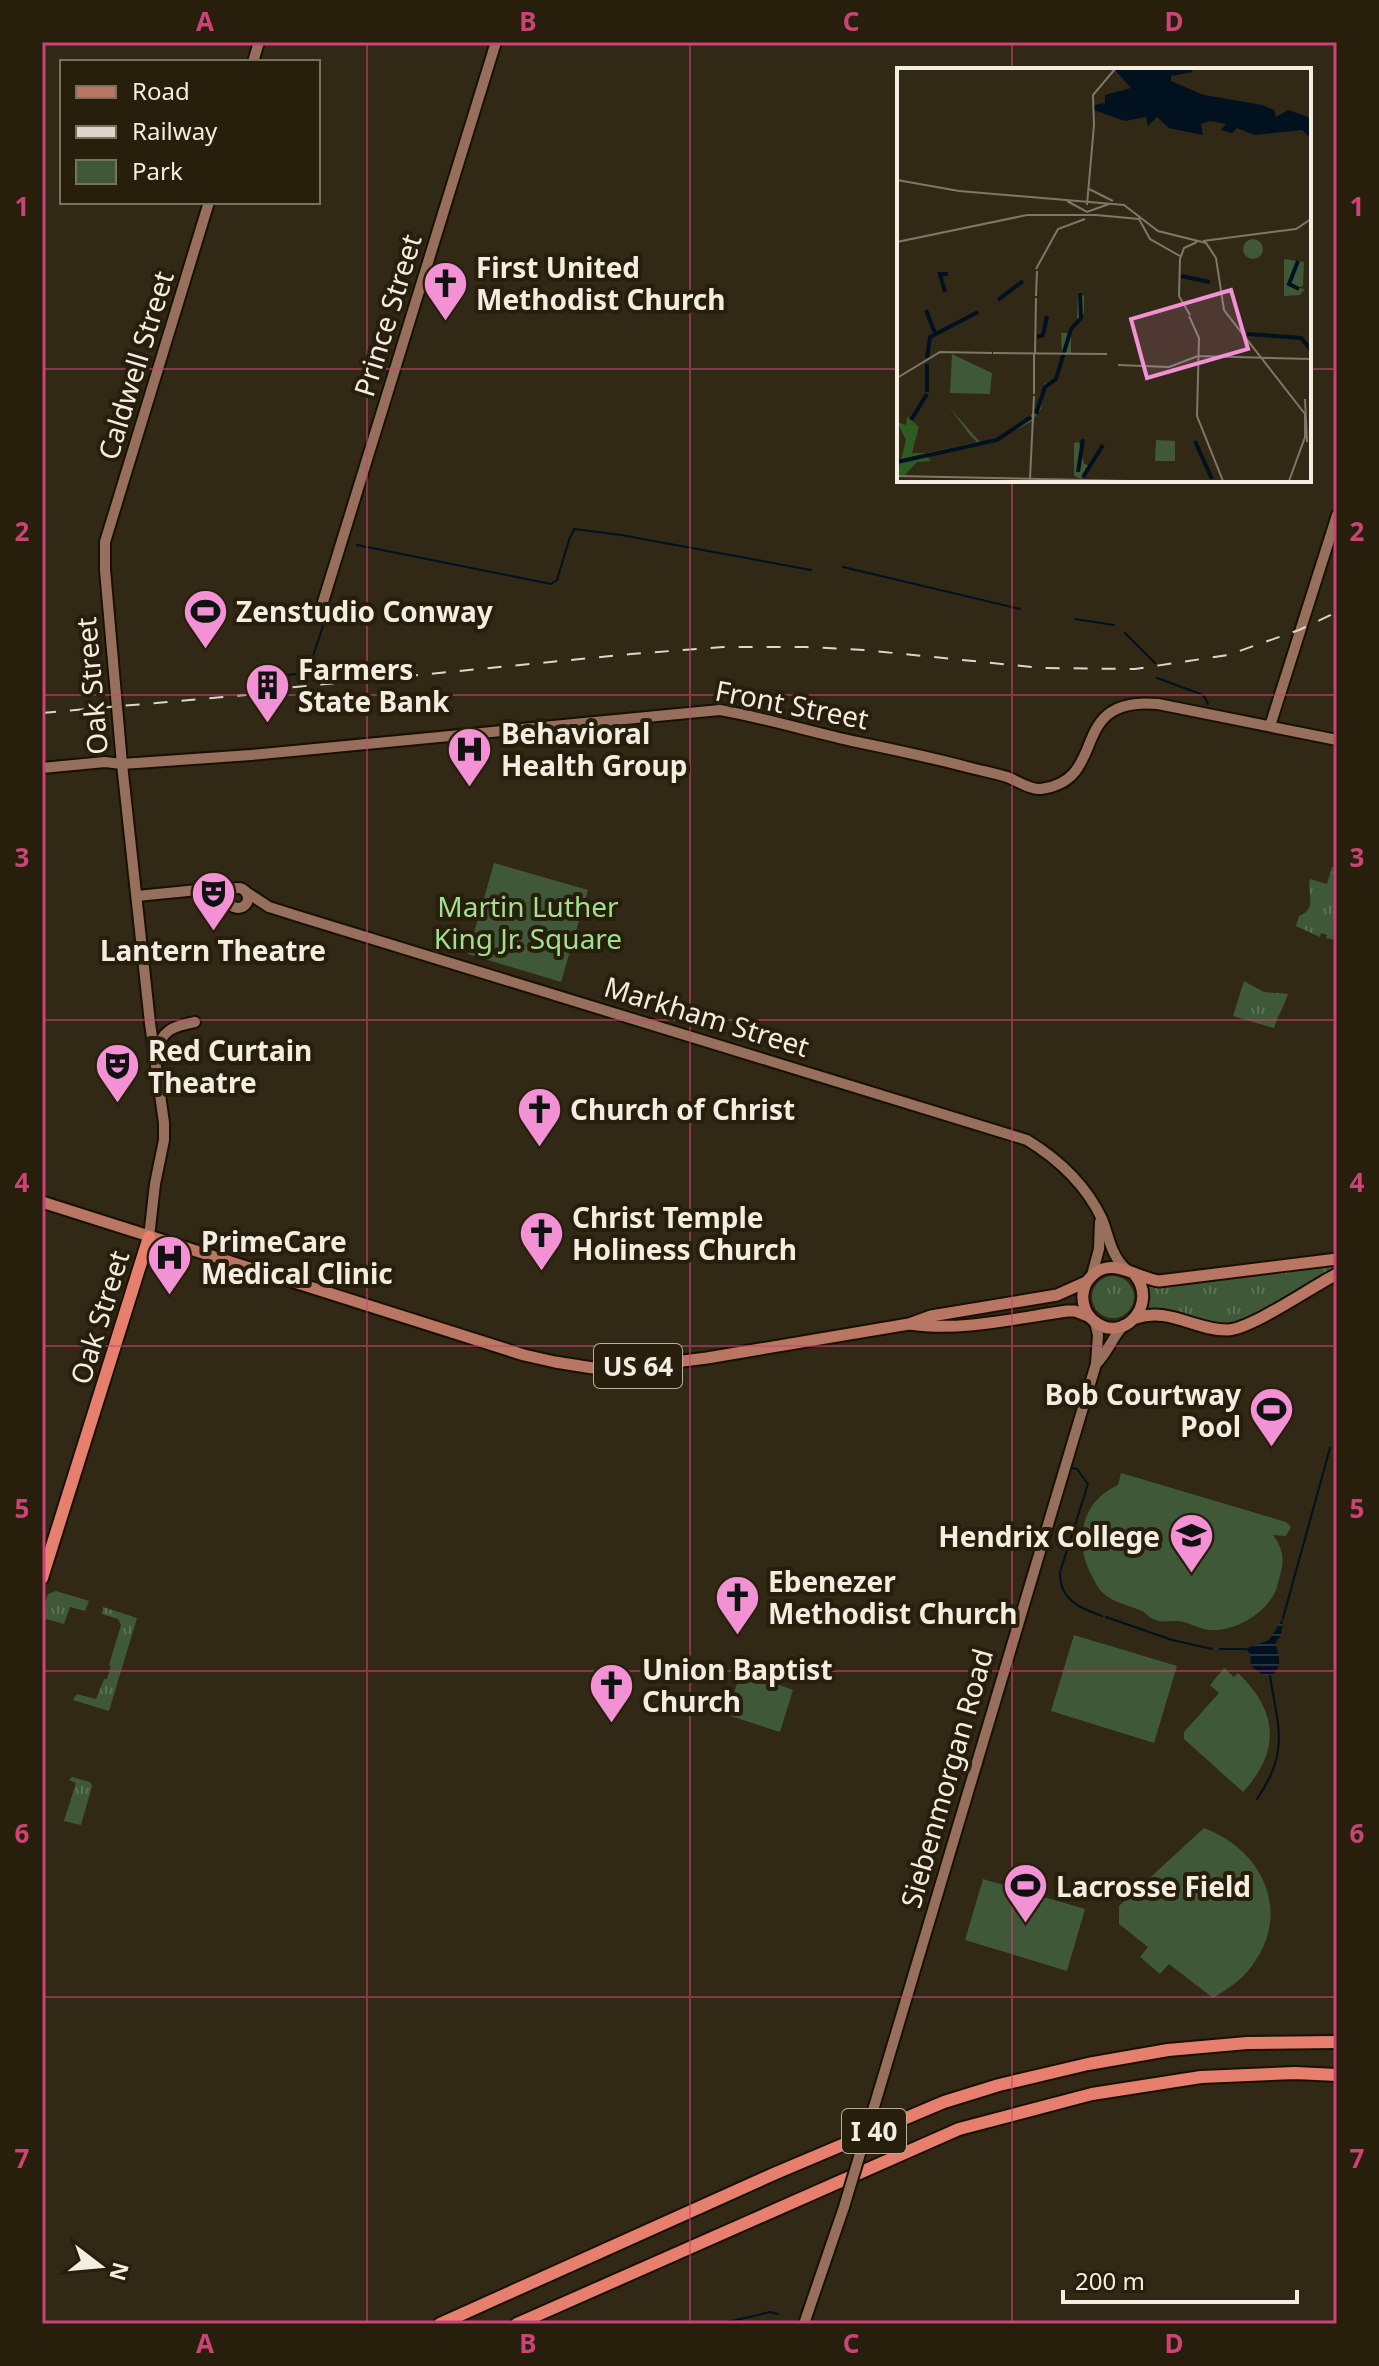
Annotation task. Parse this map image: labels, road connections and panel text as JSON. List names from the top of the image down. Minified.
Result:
{"streets":{"highway":["Oak Street","I 40"],"main road":["US 64"],"street":["Prince Street","Caldwell Street","Front Street","Markham Street","Siebenmorgan Road"]},"crossings":[["Caldwell Street","Oak Street"],["Oak Street","Front Street"],["Oak Street","US 64"],["Markham Street","US 64"],["Markham Street","Siebenmorgan Road"],["US 64","Siebenmorgan Road"]],"parks":["Martin Luther King Jr. Square"],"places":{"church":["First United Methodist Church","Church of Christ","Christ Temple Holiness Church","Ebenezer Methodist Church","Union Baptist Church"],"sports":["Zenstudio Conway","Bob Courtway Pool","Lacrosse Field"],"building":["Farmers State Bank"],"hospital":["Behavioral Health Group","PrimeCare Medical Clinic"],"theatre":["Lantern Theatre","Red Curtain Theatre"],"school or university":["Hendrix College"]},"legend":["Road","Railway","Park"],"scale_bar":"200 m","north":"right","grid":{"columns":["A","B","C","D"],"rows":["1","2","3","4","5","6","7"]}}
